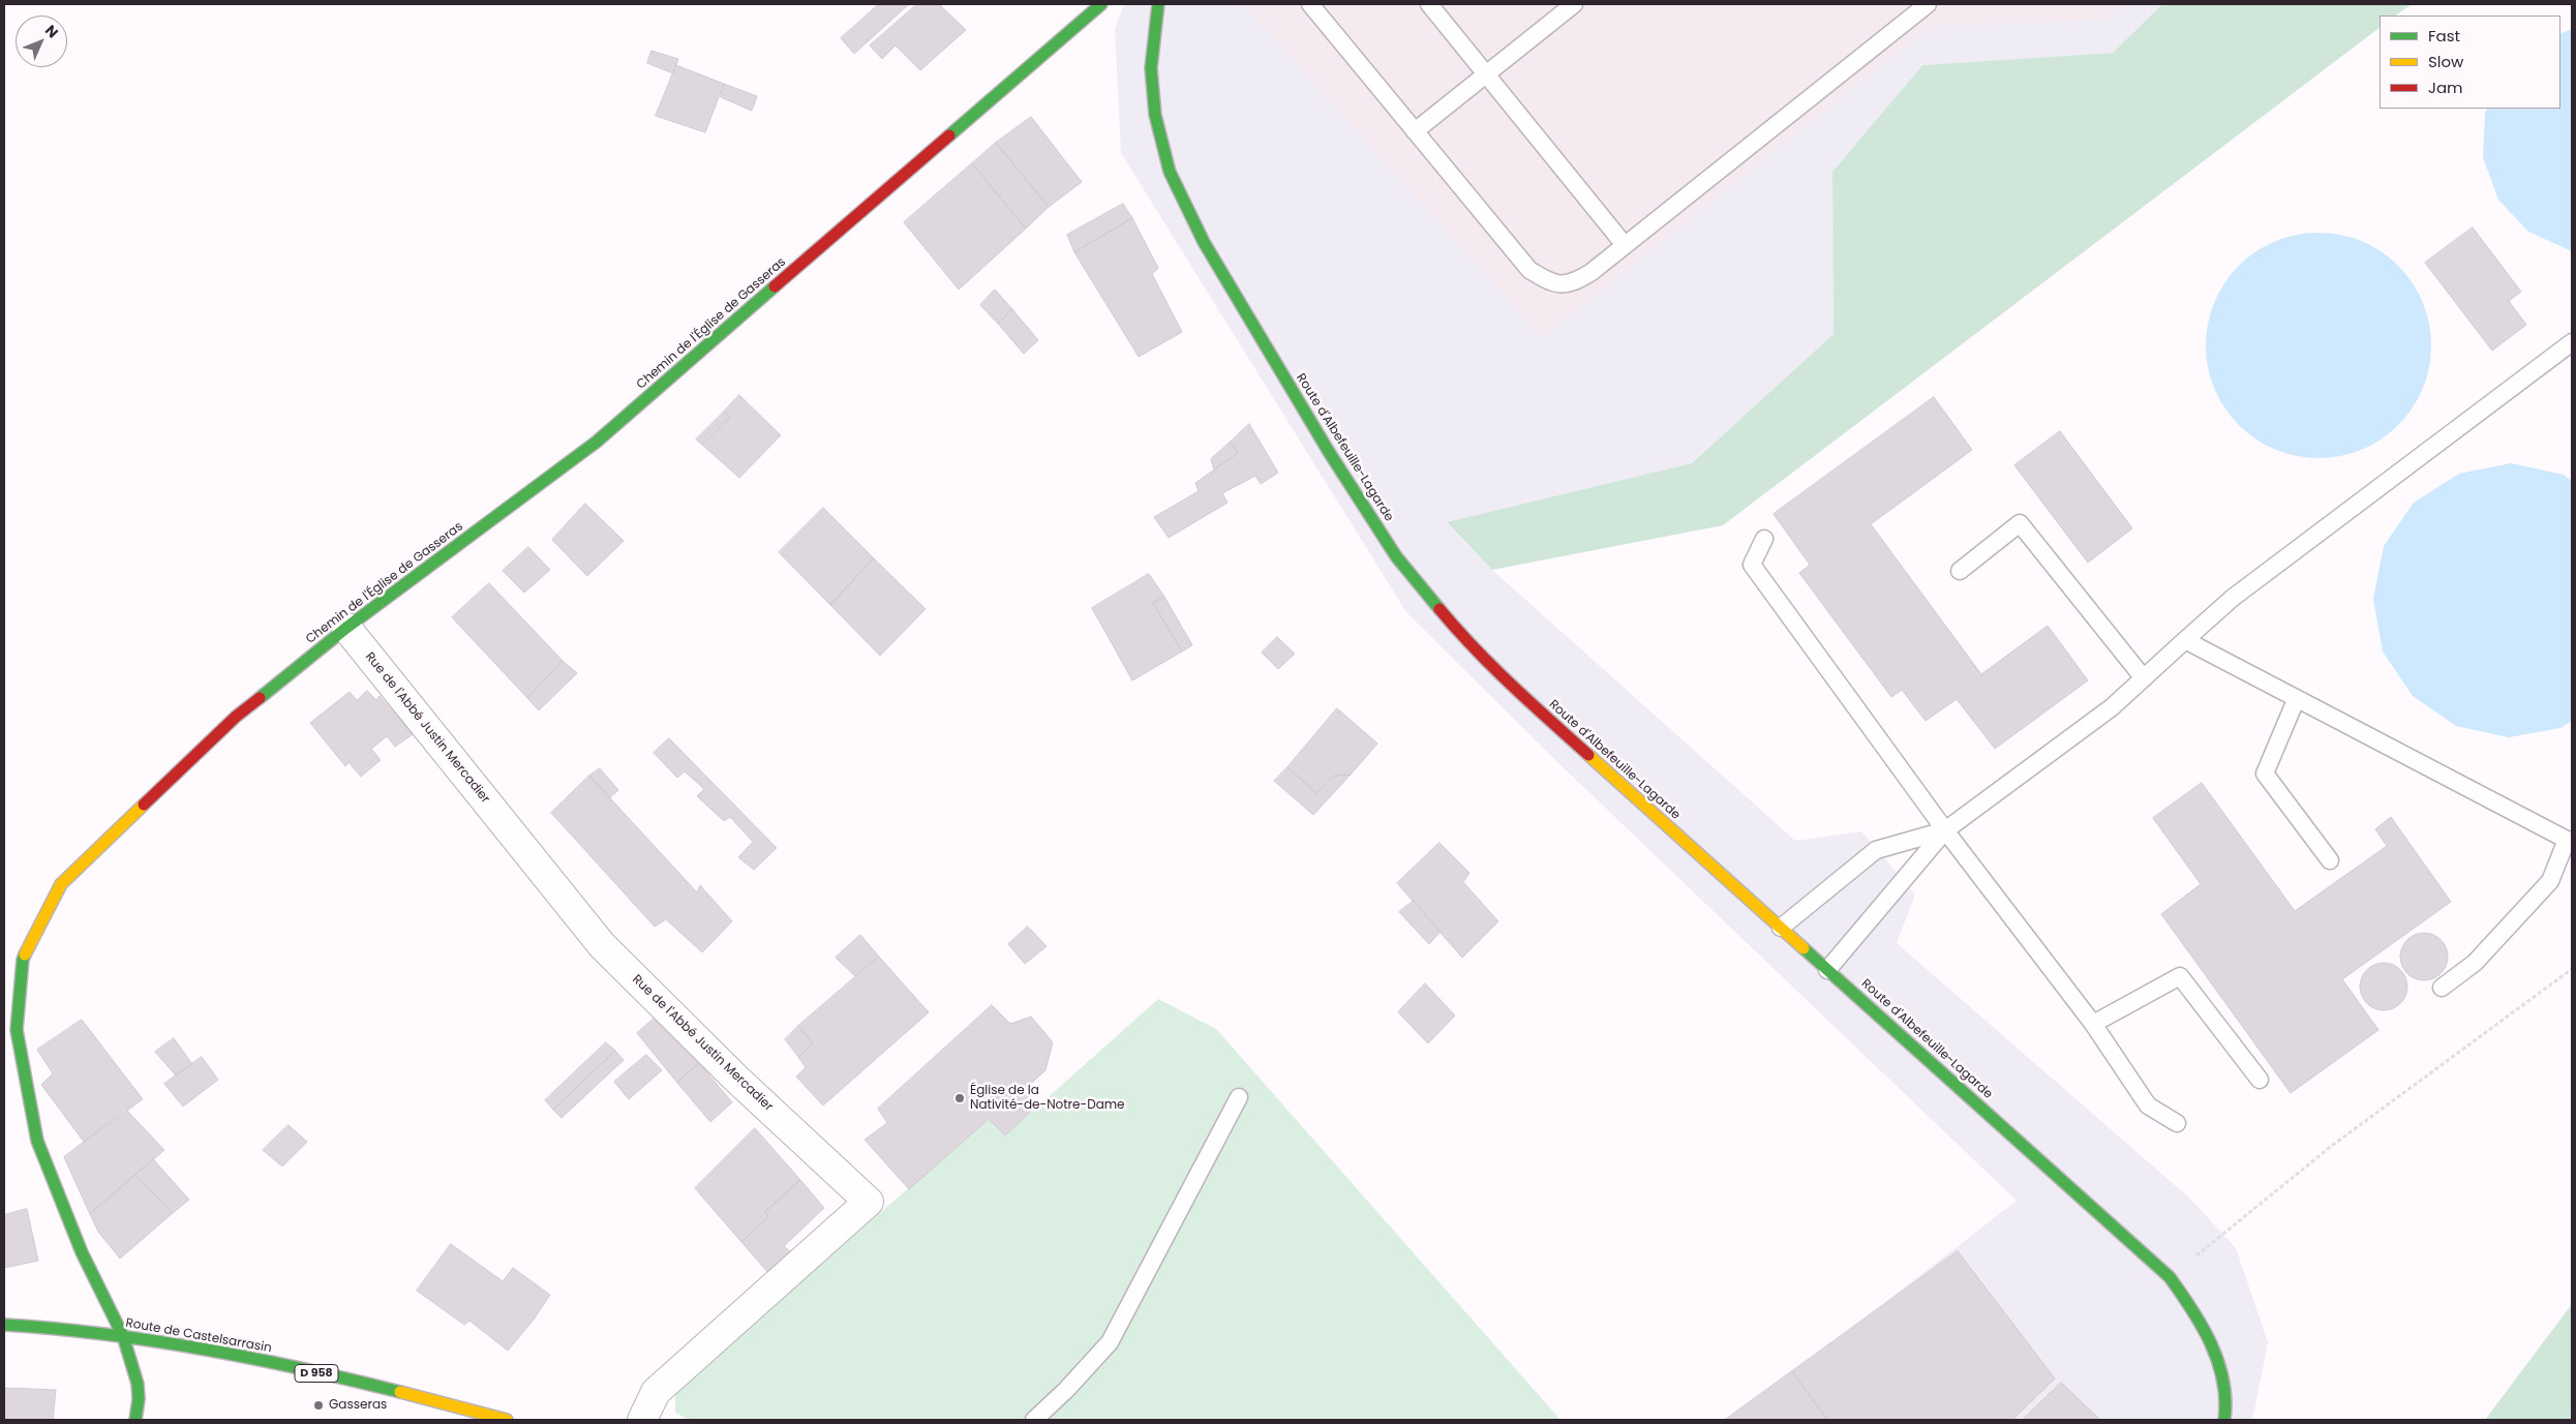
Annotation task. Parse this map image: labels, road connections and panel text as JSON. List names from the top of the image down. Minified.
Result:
{"streets":{"main road":["Chemin de l'Église de Gasseras","Route d'Albefeuille-Lagarde","Route de Castelsarrasin","D 958"],"street":["Rue de l'Abbé Justin Mercadier"]},"crossings":[["Chemin de l'Église de Gasseras","Rue de l'Abbé Justin Mercadier"],["Chemin de l'Église de Gasseras","Route de Castelsarrasin"]],"places":["Église de la Nativité-de-Notre-Dame","Gasseras"],"legend":["Fast","Slow","Jam"],"north":"top right"}
